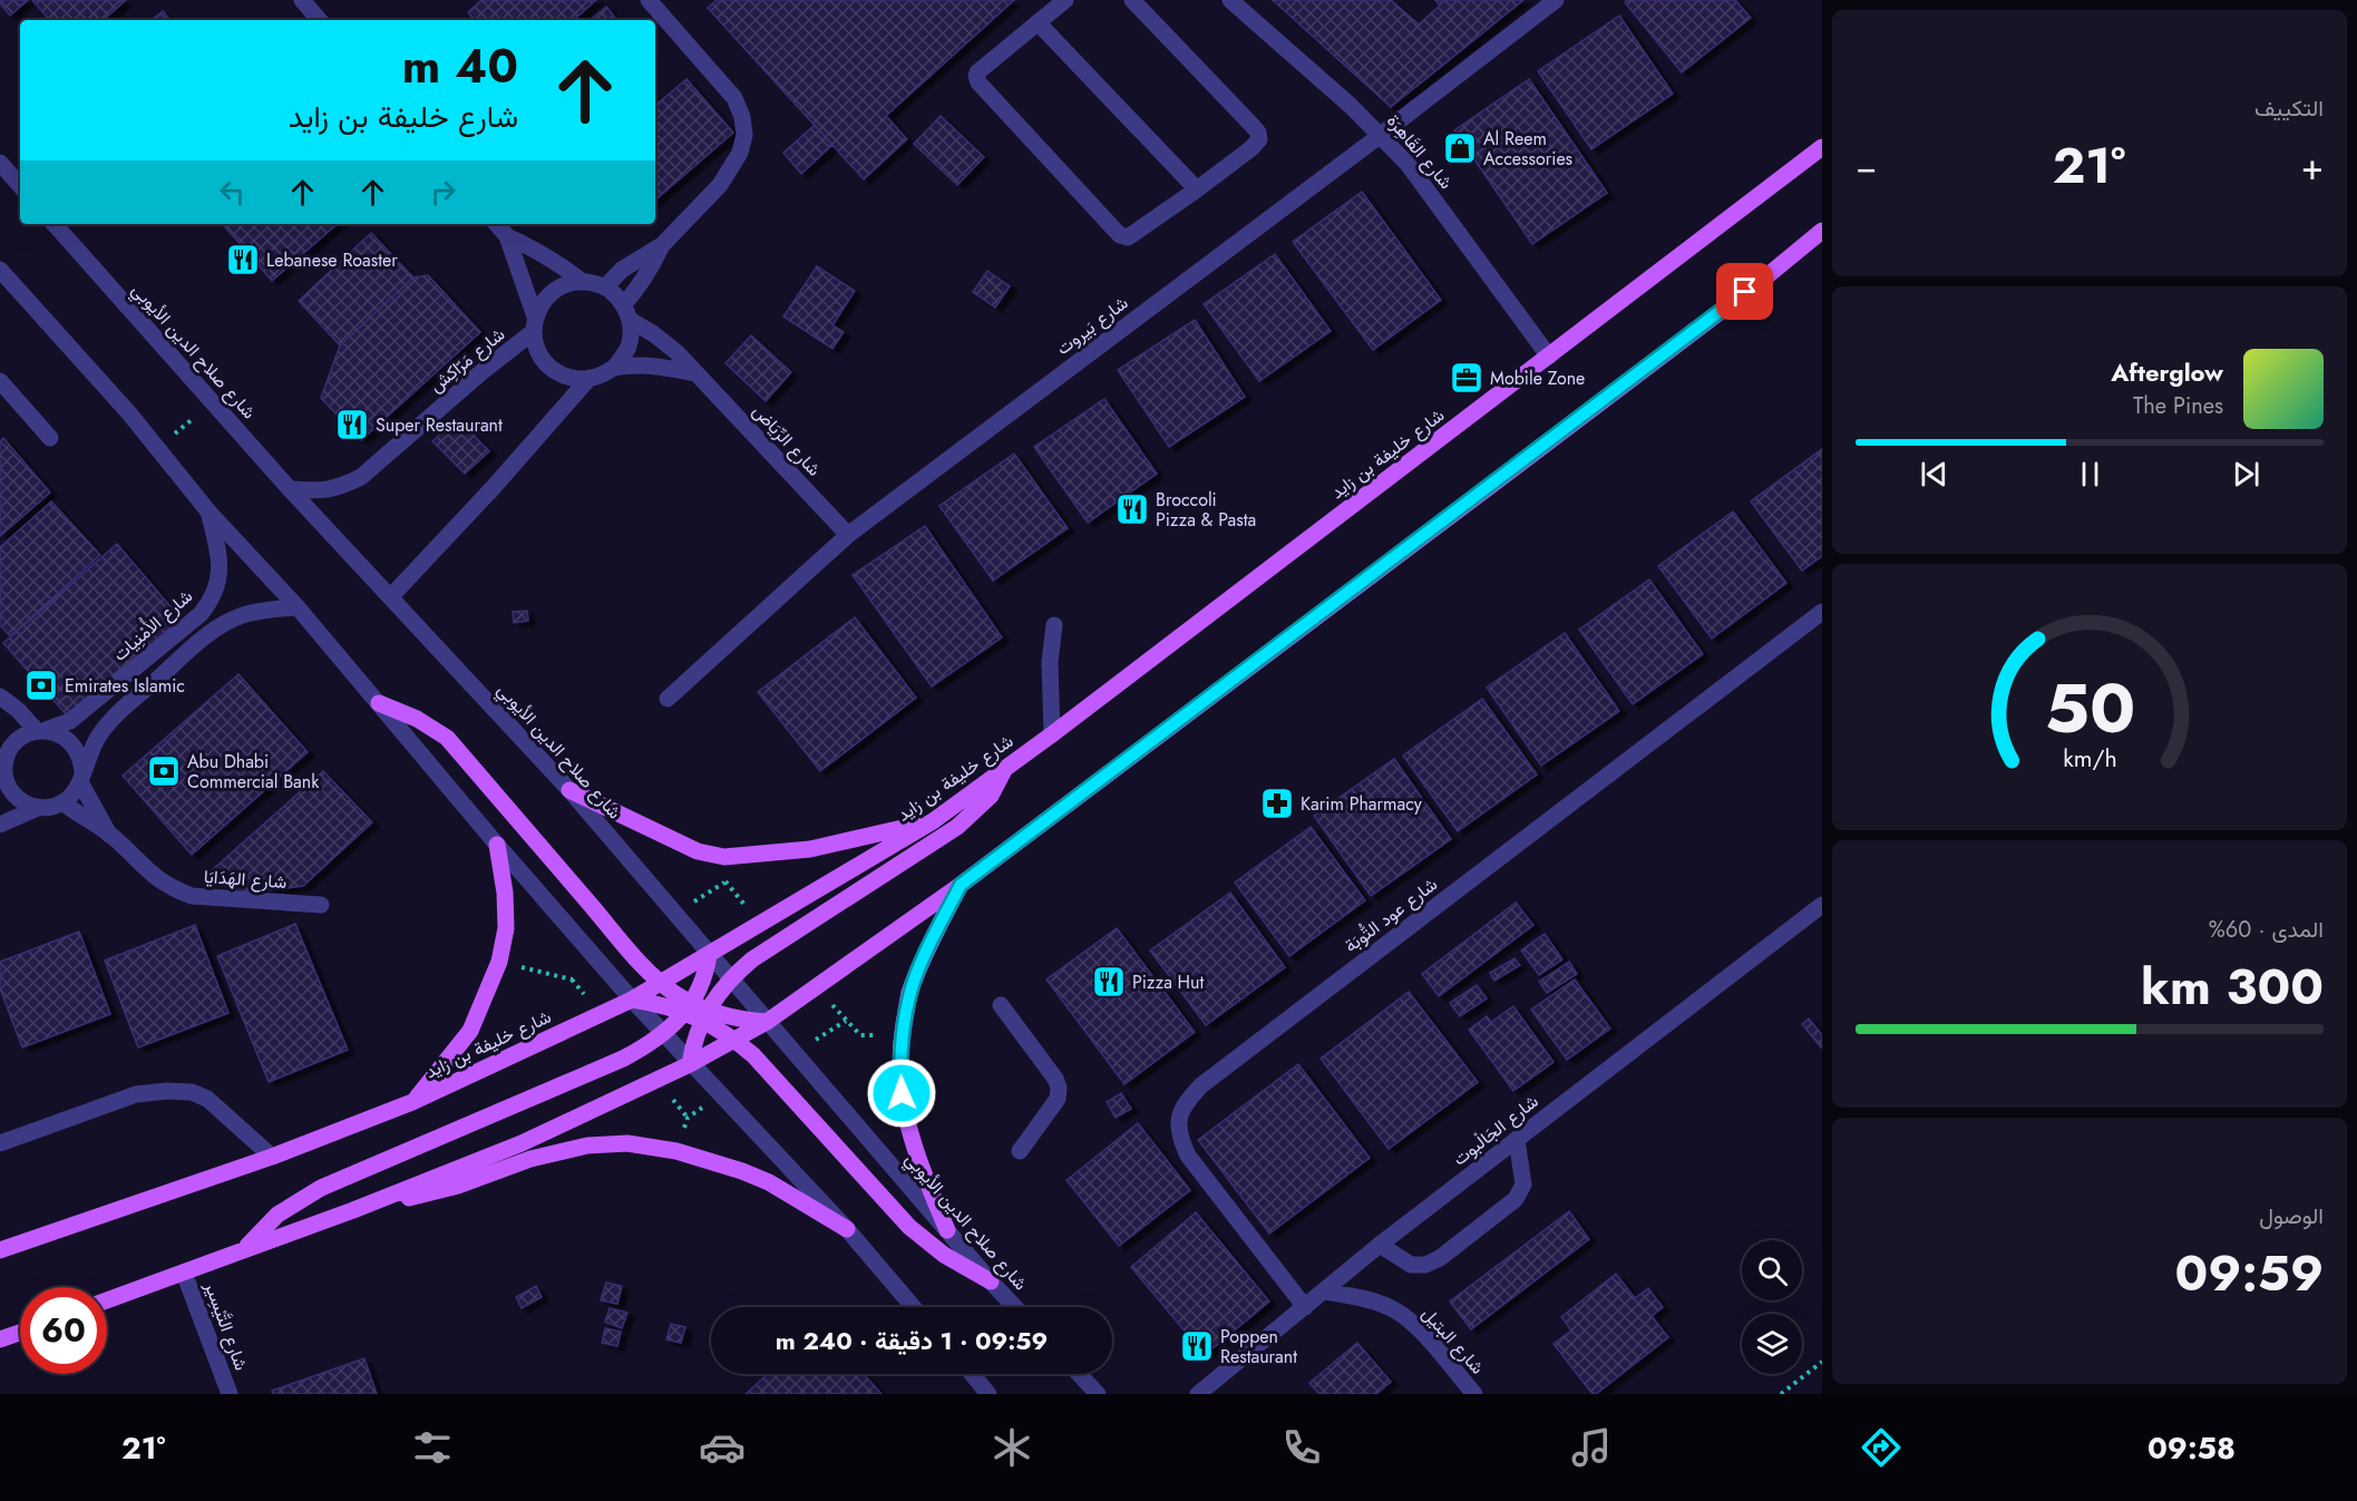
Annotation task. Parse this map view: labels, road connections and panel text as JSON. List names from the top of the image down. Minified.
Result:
{"streets":{"main road":["شارع خليفة بن زايد"],"street":["شارع القَاهِرَة","شارع بَيروت","شارع صلاح الدين الأيوبي","شارع مَرّاكِش","شارع الرِّيَاض","شارع الأُمْنِيات","شارع الهَدَايَا","شارع عود التُّوبَة","شارع الجَالْبوت","شارع التَّيْسِير","شارع البتيل"]},"crossings":[["شارع القَاهِرَة","شارع بَيروت"],["شارع القَاهِرَة","شارع خليفة بن زايد"],["شارع بَيروت","شارع الرِّيَاض"],["شارع صلاح الدين الأيوبي","شارع مَرّاكِش"],["شارع صلاح الدين الأيوبي","شارع خليفة بن زايد"],["شارع مَرّاكِش","شارع الرِّيَاض"],["شارع الأُمْنِيات","شارع الهَدَايَا"],["شارع عود التُّوبَة","شارع الجَالْبوت"],["شارع الجَالْبوت","شارع البتيل"]],"places":{"shop":["Al Reem Accessories"],"restaurant":["Lebanese Roaster","Super Restaurant","Broccoli Pizza & Pasta","Pizza Hut","Poppen Restaurant"],"office":["Mobile Zone"],"bank":["Emirates Islamic","Abu Dhabi Commercial Bank"],"pharmacy":["Karim Pharmacy"]},"page":{"tile":["التكييف",["المدى · 60%","300 km"],["الوصول","09:59"]],"turn":["40 m","شارع خليفة بن زايد"],"heat":["−","21°","+"],"song":["Afterglow","The Pines"],"limit":"60","trip":"09:59 · 1 دقيقة · 240 m","tabs":["09:58","21°"],"gauge":["50","km/h"]}}
